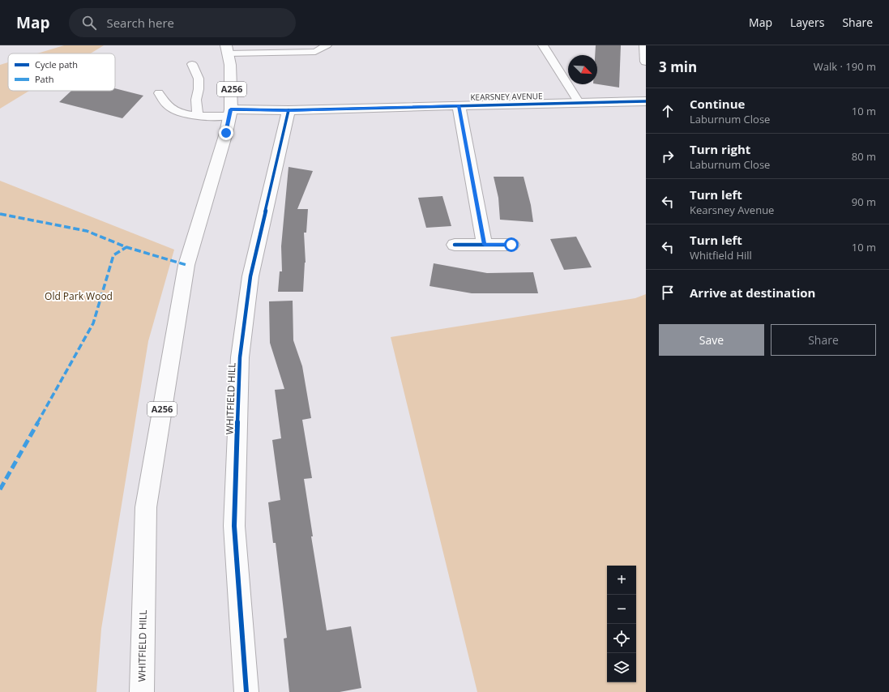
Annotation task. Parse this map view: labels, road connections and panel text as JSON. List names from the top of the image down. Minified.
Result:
{"streets":{"street":["A256","KEARSNEY AVENUE","WHITFIELD HILL"]},"crossings":[["KEARSNEY AVENUE","WHITFIELD HILL"]],"parks":["Old Park Wood"],"legend":["Cycle path","Path"],"north":"bottom right","page":{"header":"Map","search":"Search here","nav":["Map","Layers","Share"],"heading":["3 min","Walk · 190 m"],"list":[["Continue","Laburnum Close","10 m"],["Turn right","Laburnum Close","80 m"],["Turn left","Kearsney Avenue","90 m"],["Turn left","Whitfield Hill","10 m"],"Arrive at destination"],"buttons":["Save","Share"],"map_buttons":["+","−"]}}
